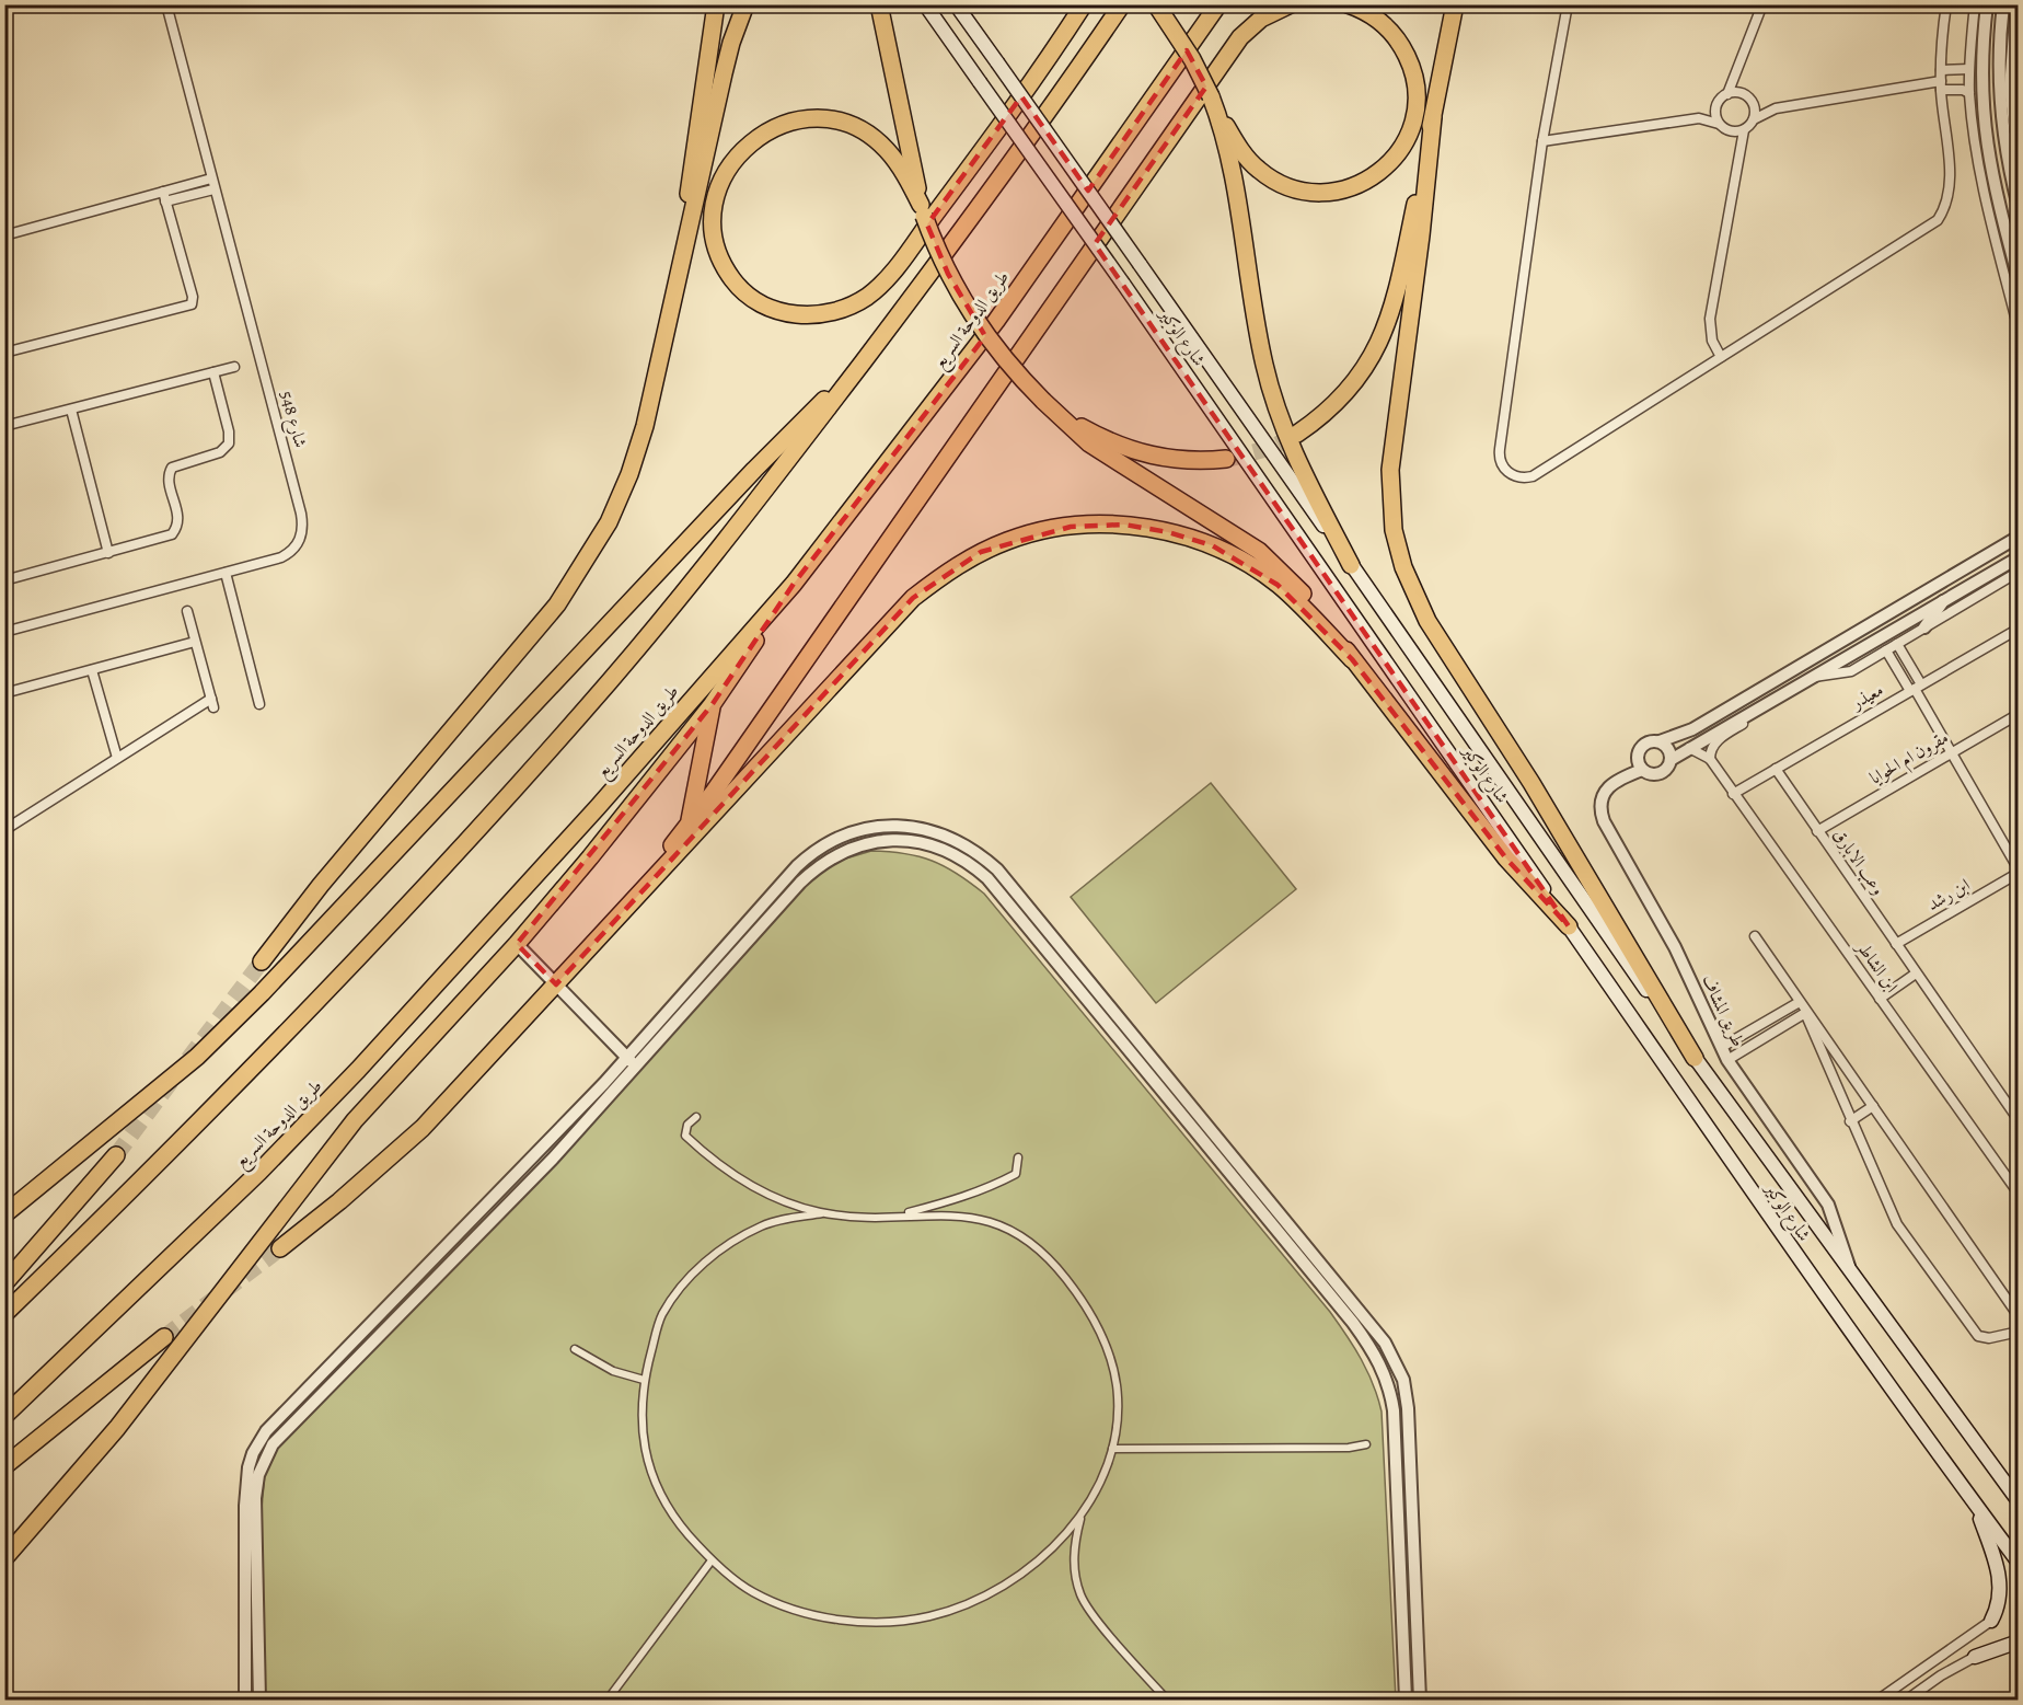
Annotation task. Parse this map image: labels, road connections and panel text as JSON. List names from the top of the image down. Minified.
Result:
{"streets":{"highway":["طريق الدوحة السريع"],"main road":["شارع الوكير"],"street":["شارع 548","معيذر","مقرون ام الحوايا","وعب الابارق","ابن رشد","ابن الشاطر","طريق المشاف"]},"crossings":[["شارع الوكير","طريق المشاف"],["معيذر","وعب الابارق"],["معيذر","ابن الشاطر"],["مقرون ام الحوايا","وعب الابارق"],["وعب الابارق","ابن رشد"]]}
